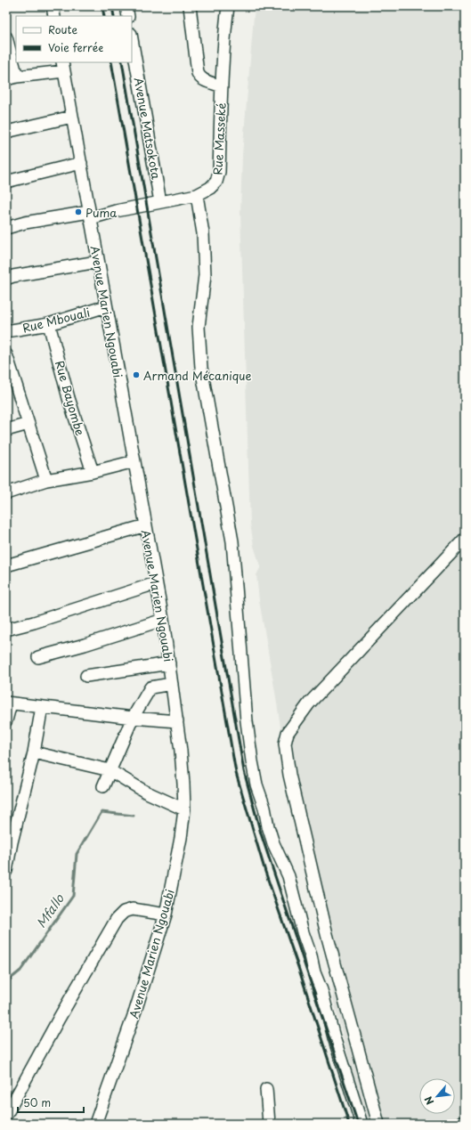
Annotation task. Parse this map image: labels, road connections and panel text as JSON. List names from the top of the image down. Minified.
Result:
{"streets":{"street":["Avenue Matsokota","Rue Masseké","Avenue Marien Ngouabi","Rue Mbouali","Rue Bayombe"]},"crossings":[["Avenue Matsokota","Rue Masseké"],["Rue Masseké","Avenue Marien Ngouabi"],["Avenue Marien Ngouabi","Rue Mbouali"],["Rue Mbouali","Rue Bayombe"]],"water":["Mfallo"],"places":["Puma","Armand Mécanique"],"legend":["Route","Voie ferrée"],"scale_bar":"50 m","north":"bottom left"}
